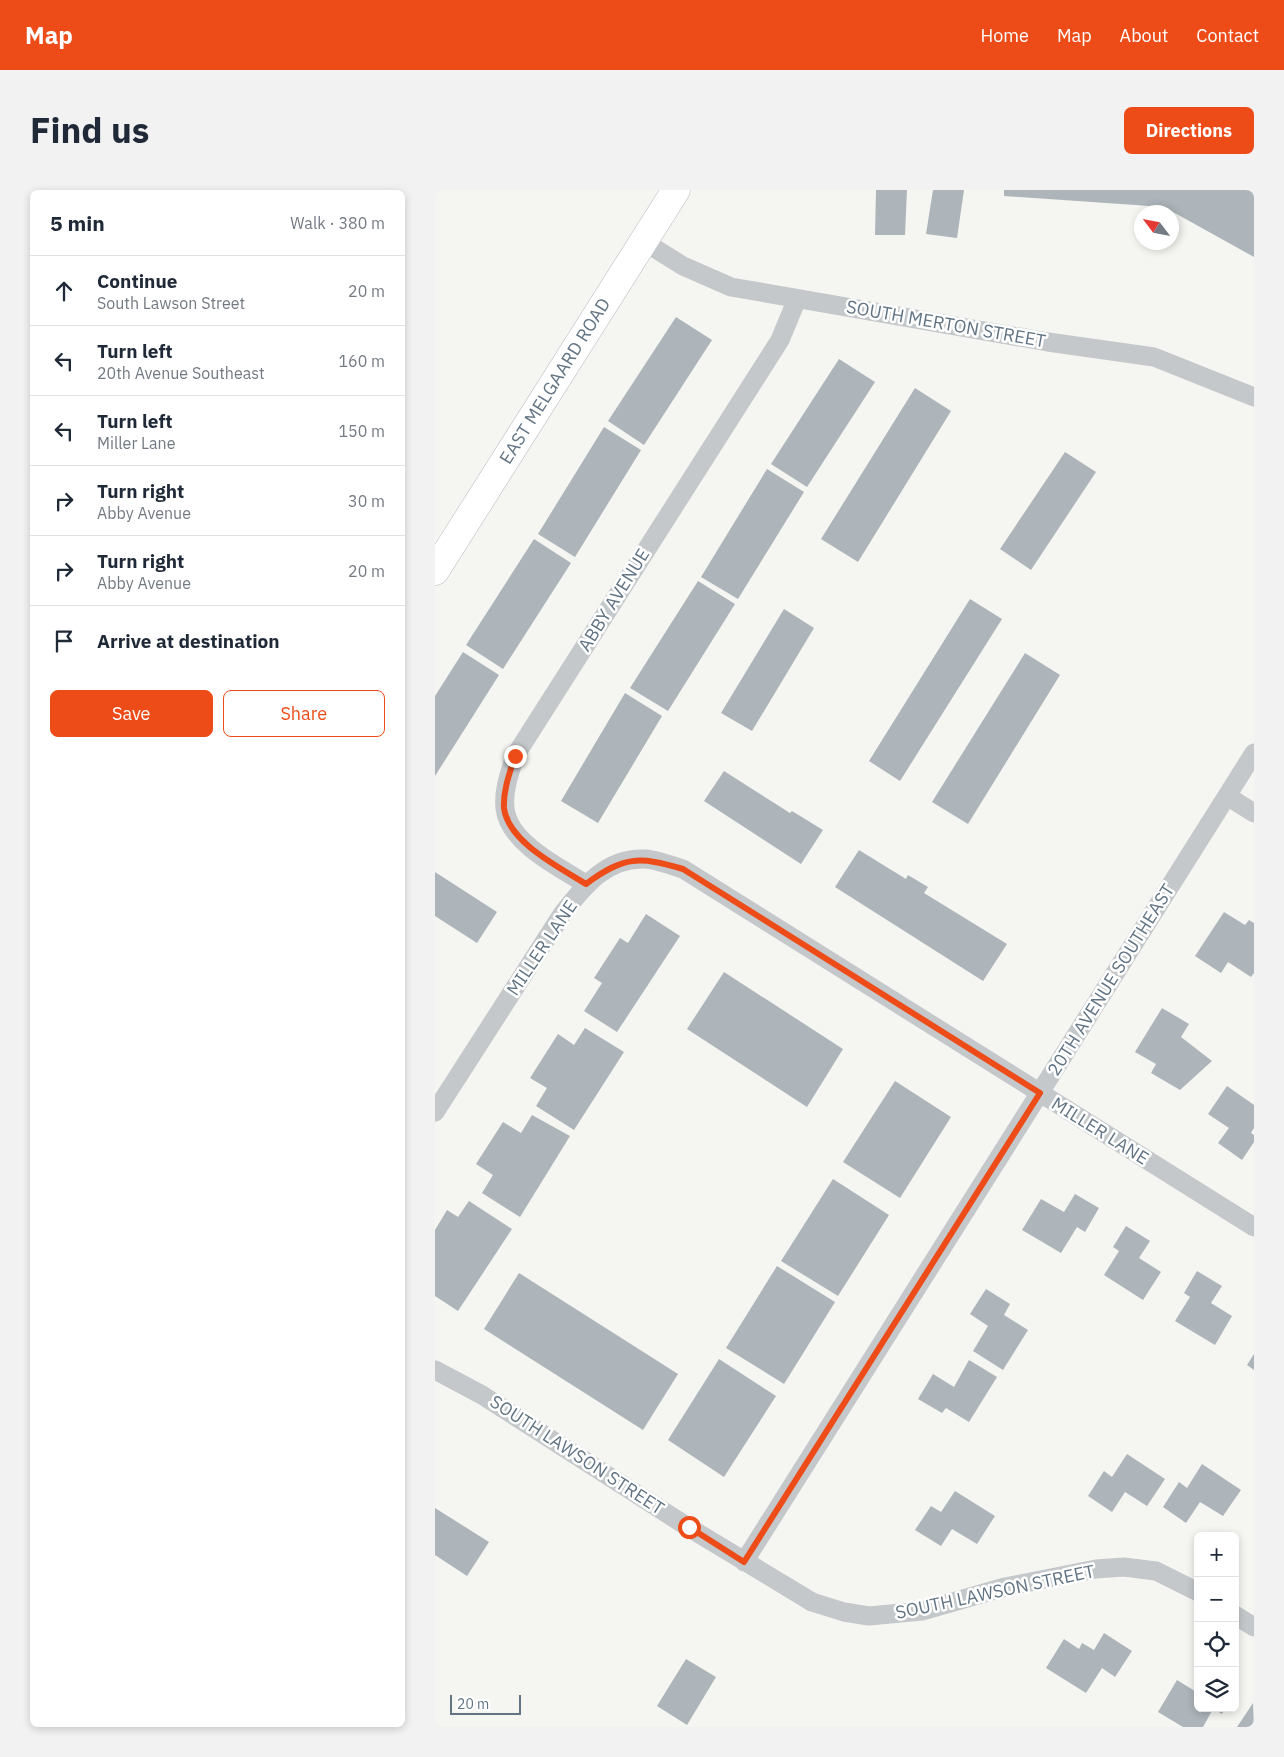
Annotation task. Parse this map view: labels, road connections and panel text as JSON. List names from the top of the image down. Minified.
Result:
{"streets":{"main road":["EAST MELGAARD ROAD"],"street":["SOUTH MERTON STREET","ABBY AVENUE","MILLER LANE","20TH AVENUE SOUTHEAST","SOUTH LAWSON STREET"]},"crossings":[["SOUTH MERTON STREET","EAST MELGAARD ROAD"],["SOUTH MERTON STREET","ABBY AVENUE"],["ABBY AVENUE","MILLER LANE"],["MILLER LANE","20TH AVENUE SOUTHEAST"],["20TH AVENUE SOUTHEAST","SOUTH LAWSON STREET"]],"scale_bar":"20 m","north":"top left","page":{"header":"Map","nav":["Home","Map","About","Contact"],"title":"Find us","buttons":["Directions",["Save","Share"]],"heading":["5 min","Walk · 380 m"],"list":[["Continue","South Lawson Street","20 m"],["Turn left","20th Avenue Southeast","160 m"],["Turn left","Miller Lane","150 m"],["Turn right","Abby Avenue","30 m"],["Turn right","Abby Avenue","20 m"],"Arrive at destination"],"map_buttons":["+","−"],"scale":"20 m"}}
